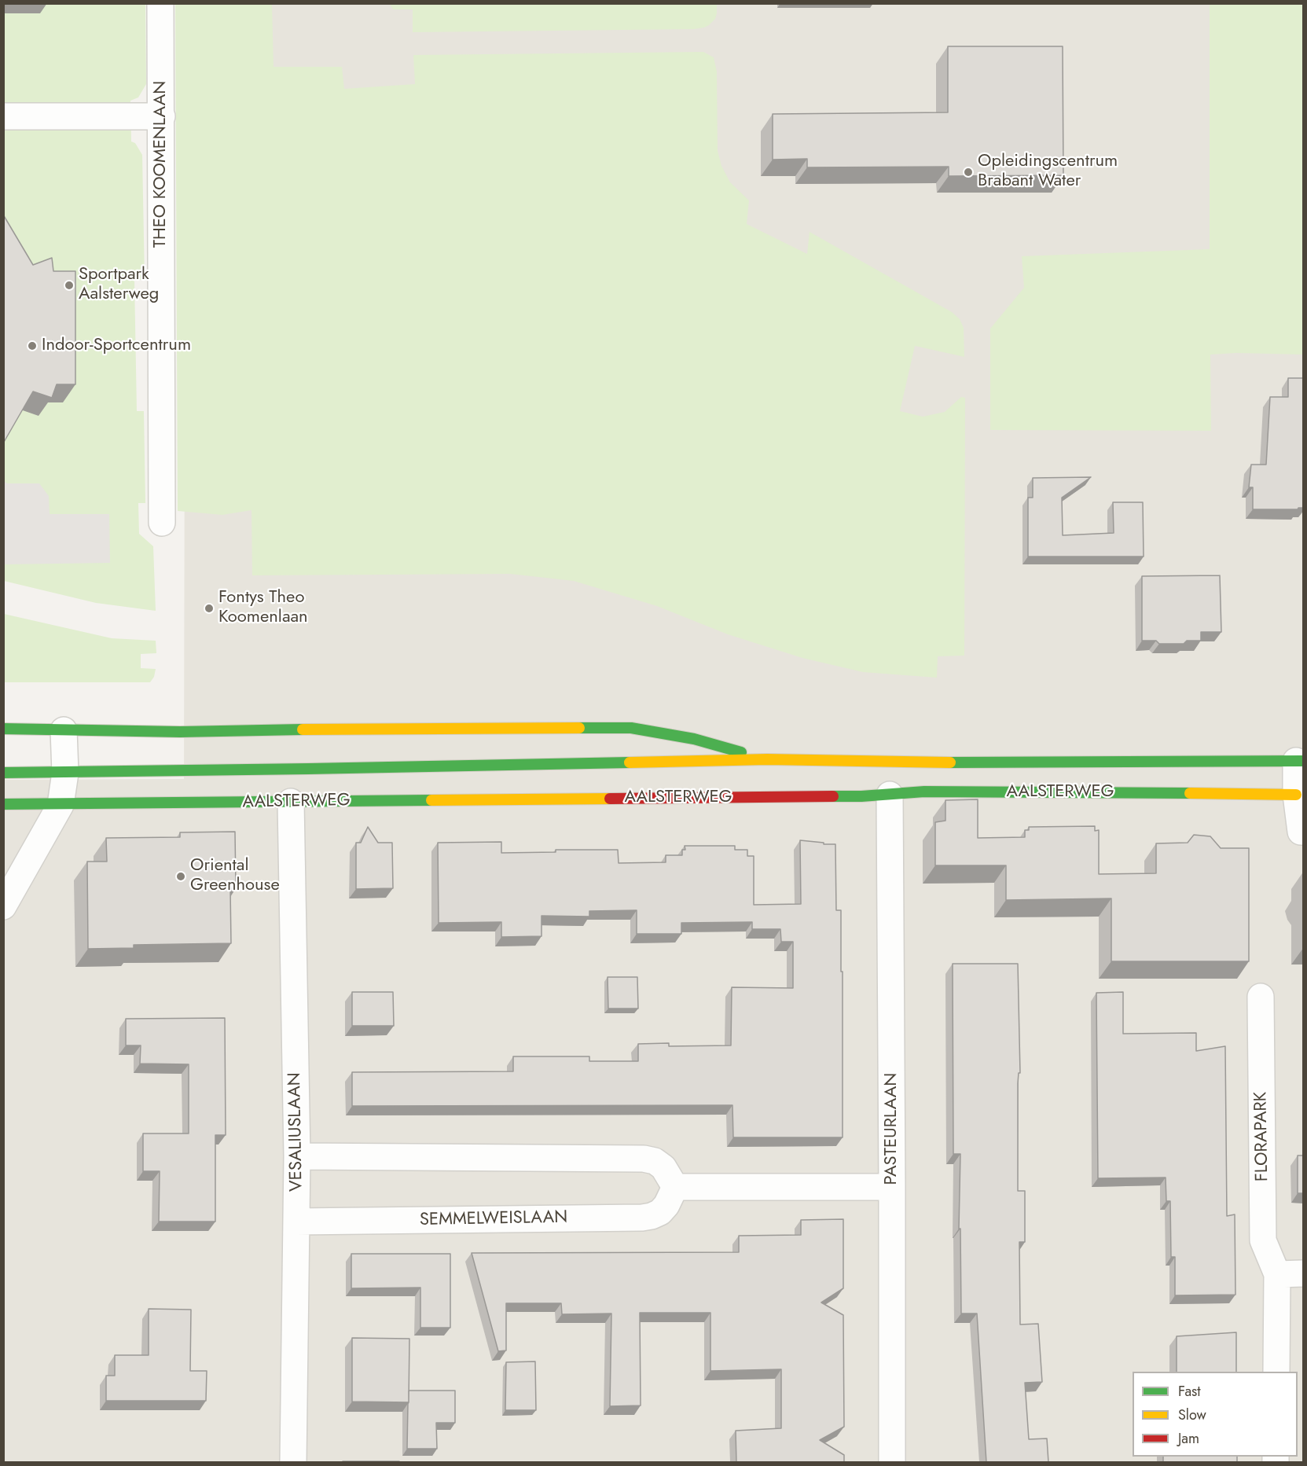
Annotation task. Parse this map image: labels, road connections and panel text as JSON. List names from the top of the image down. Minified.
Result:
{"streets":{"main road":["AALSTERWEG"],"street":["THEO KOOMENLAAN","PASTEURLAAN","VESALIUSLAAN","FLORAPARK","SEMMELWEISLAAN"]},"crossings":[["AALSTERWEG","PASTEURLAAN"],["AALSTERWEG","VESALIUSLAAN"],["VESALIUSLAAN","SEMMELWEISLAAN"]],"places":["Opleidingscentrum Brabant Water","Sportpark Aalsterweg","Indoor-Sportcentrum","Fontys Theo Koomenlaan","Oriental Greenhouse"],"legend":["Fast","Slow","Jam"]}
